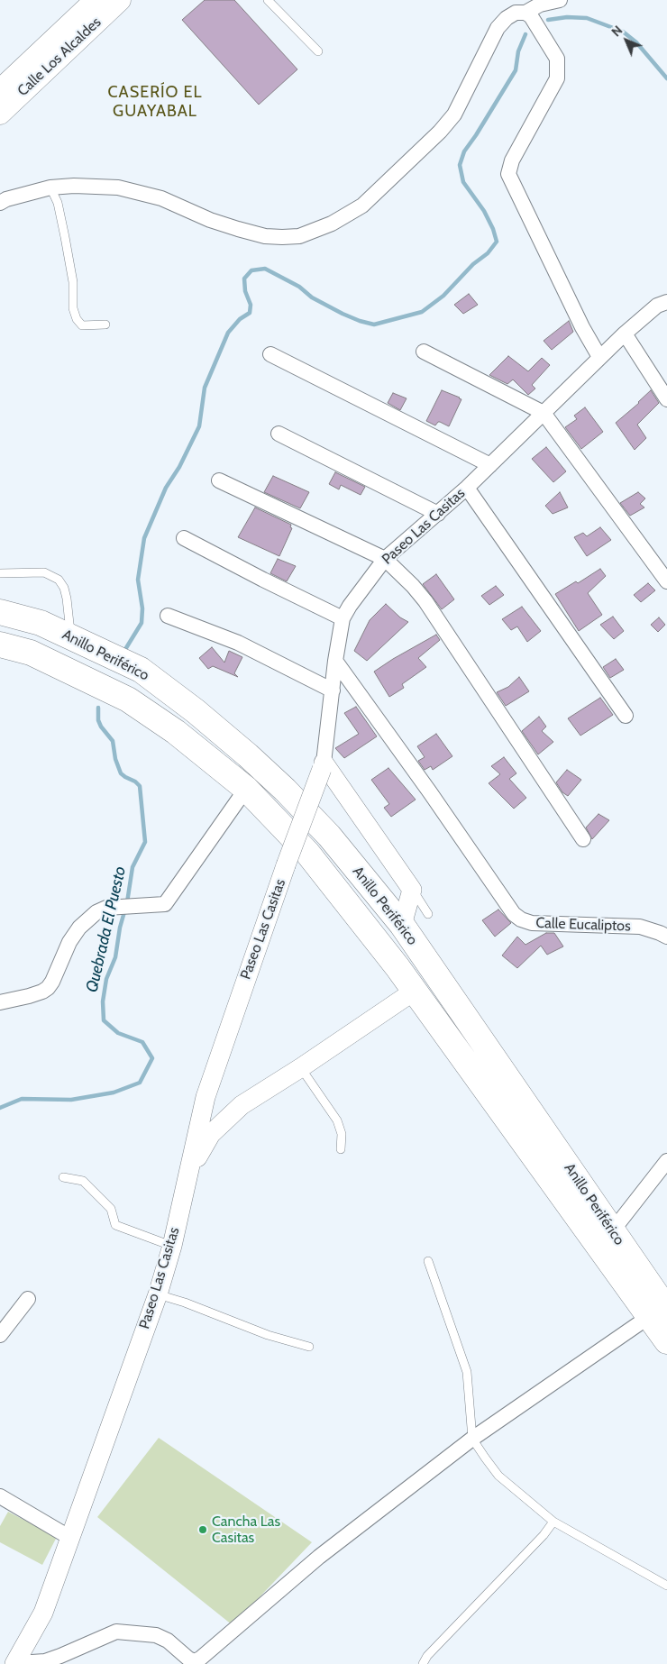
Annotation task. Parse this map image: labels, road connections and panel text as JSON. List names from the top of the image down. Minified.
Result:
{"streets":{"highway":["Anillo Periférico"],"main road":["Calle Los Alcaldes"],"street":["Paseo Las Casitas","Calle Eucaliptos"]},"crossings":[["Paseo Las Casitas","Calle Eucaliptos"]],"districts":["CASERÍO EL GUAYABAL"],"water":["Quebrada El Puesto"],"places":["Cancha Las Casitas"],"north":"top left"}
